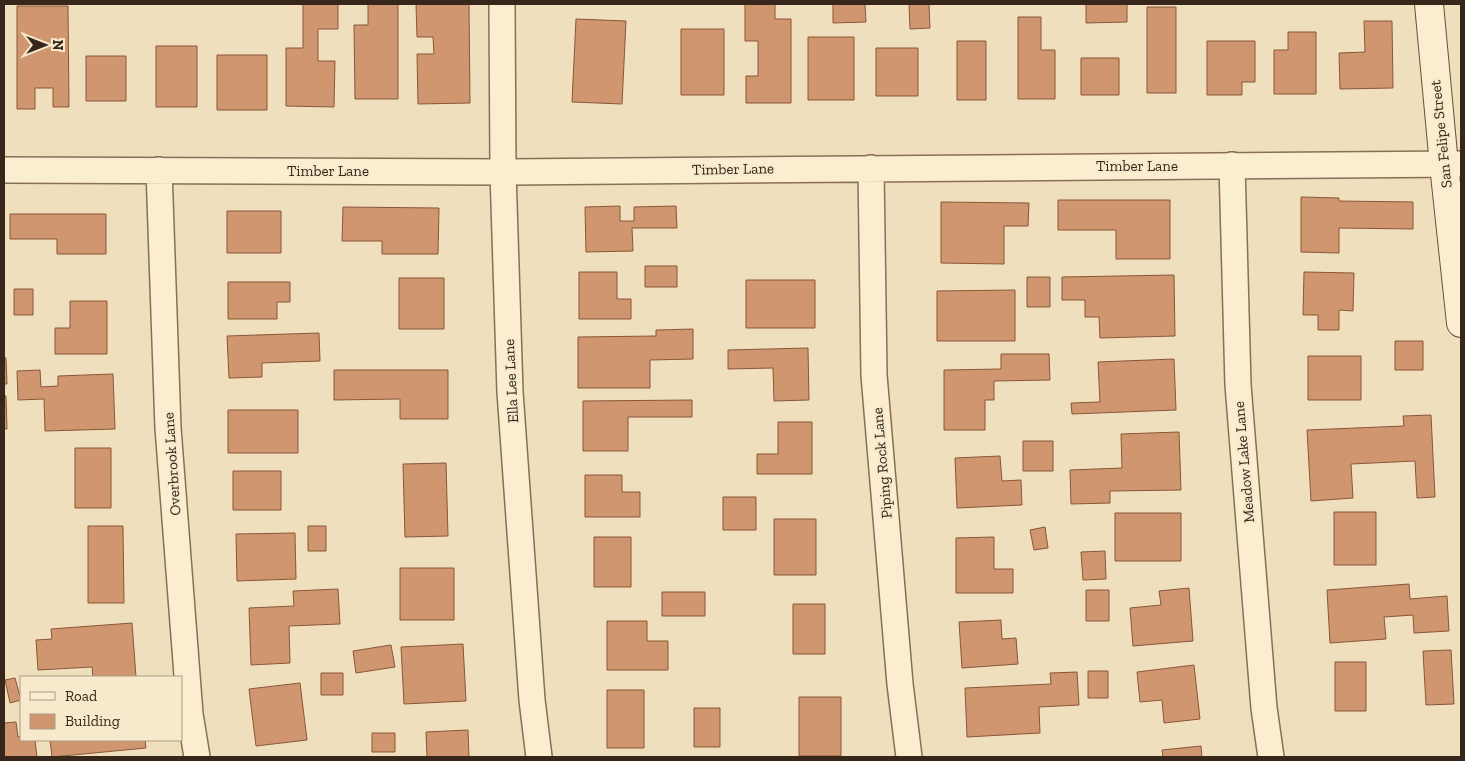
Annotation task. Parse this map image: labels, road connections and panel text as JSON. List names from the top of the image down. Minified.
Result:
{"streets":{"main road":["San Felipe Street"],"street":["Timber Lane","Ella Lee Lane","Meadow Lake Lane","Piping Rock Lane","Overbrook Lane"]},"crossings":[["San Felipe Street","Timber Lane"],["Timber Lane","Ella Lee Lane"],["Timber Lane","Meadow Lake Lane"],["Timber Lane","Piping Rock Lane"],["Timber Lane","Overbrook Lane"]],"legend":["Road","Building"],"north":"right"}
